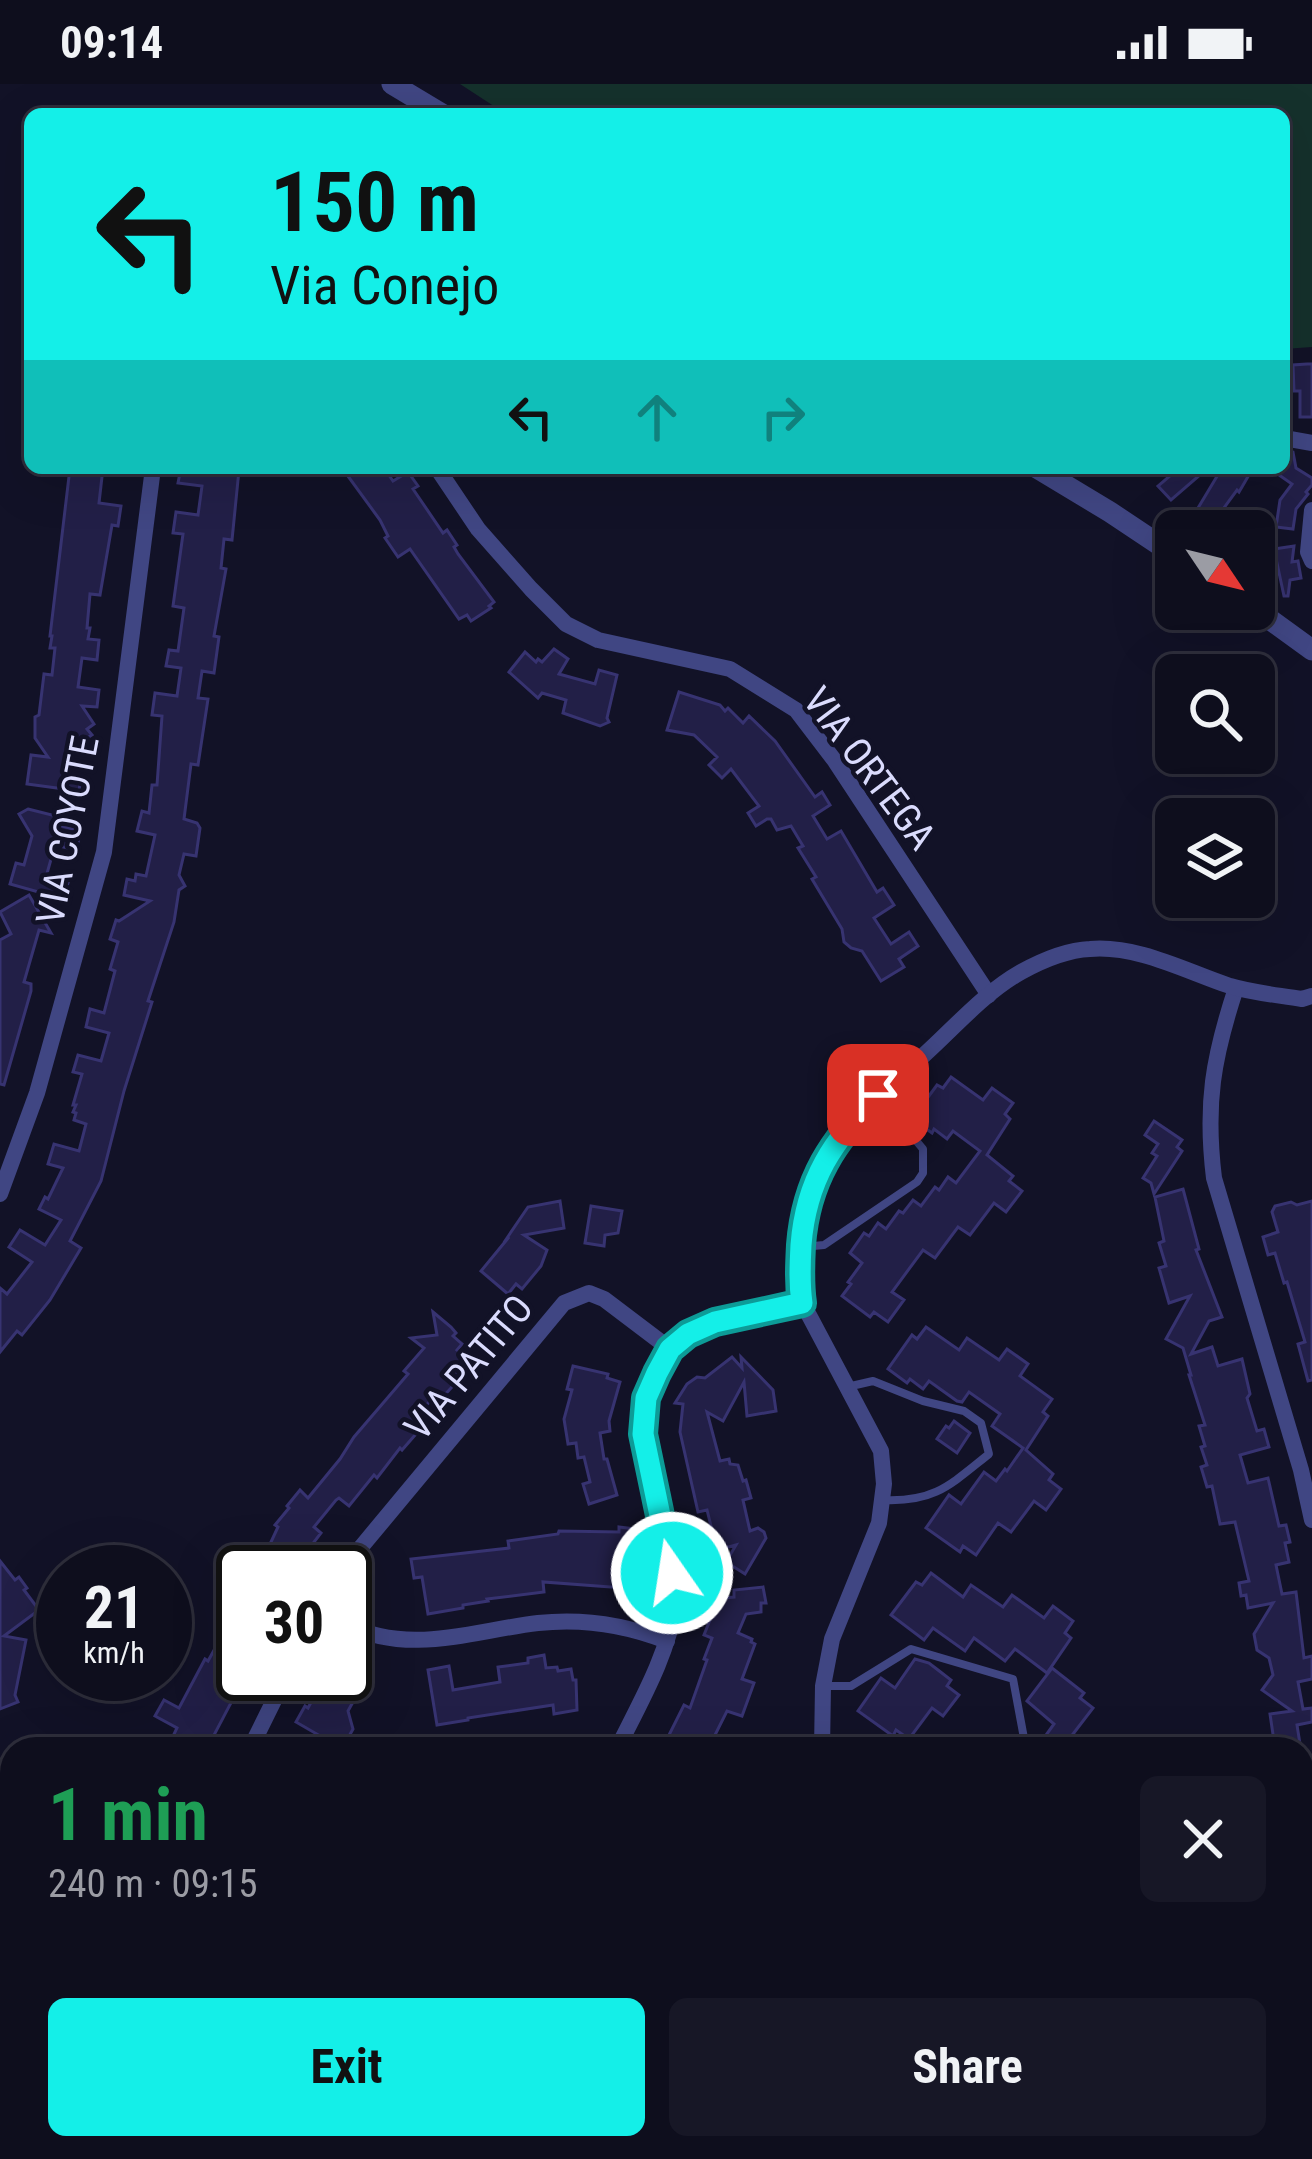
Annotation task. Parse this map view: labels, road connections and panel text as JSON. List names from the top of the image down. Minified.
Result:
{"streets":{"street":["VIA ORTEGA","VIA COYOTE","VIA PATITO"]},"north":"bottom right","page":{"status":"09:14","turn":["150 m","Via Conejo"],"speed":"21 km/h","limit":"30","heading":["1 min","240 m · 09:15"],"buttons":["Exit","Share"]}}
